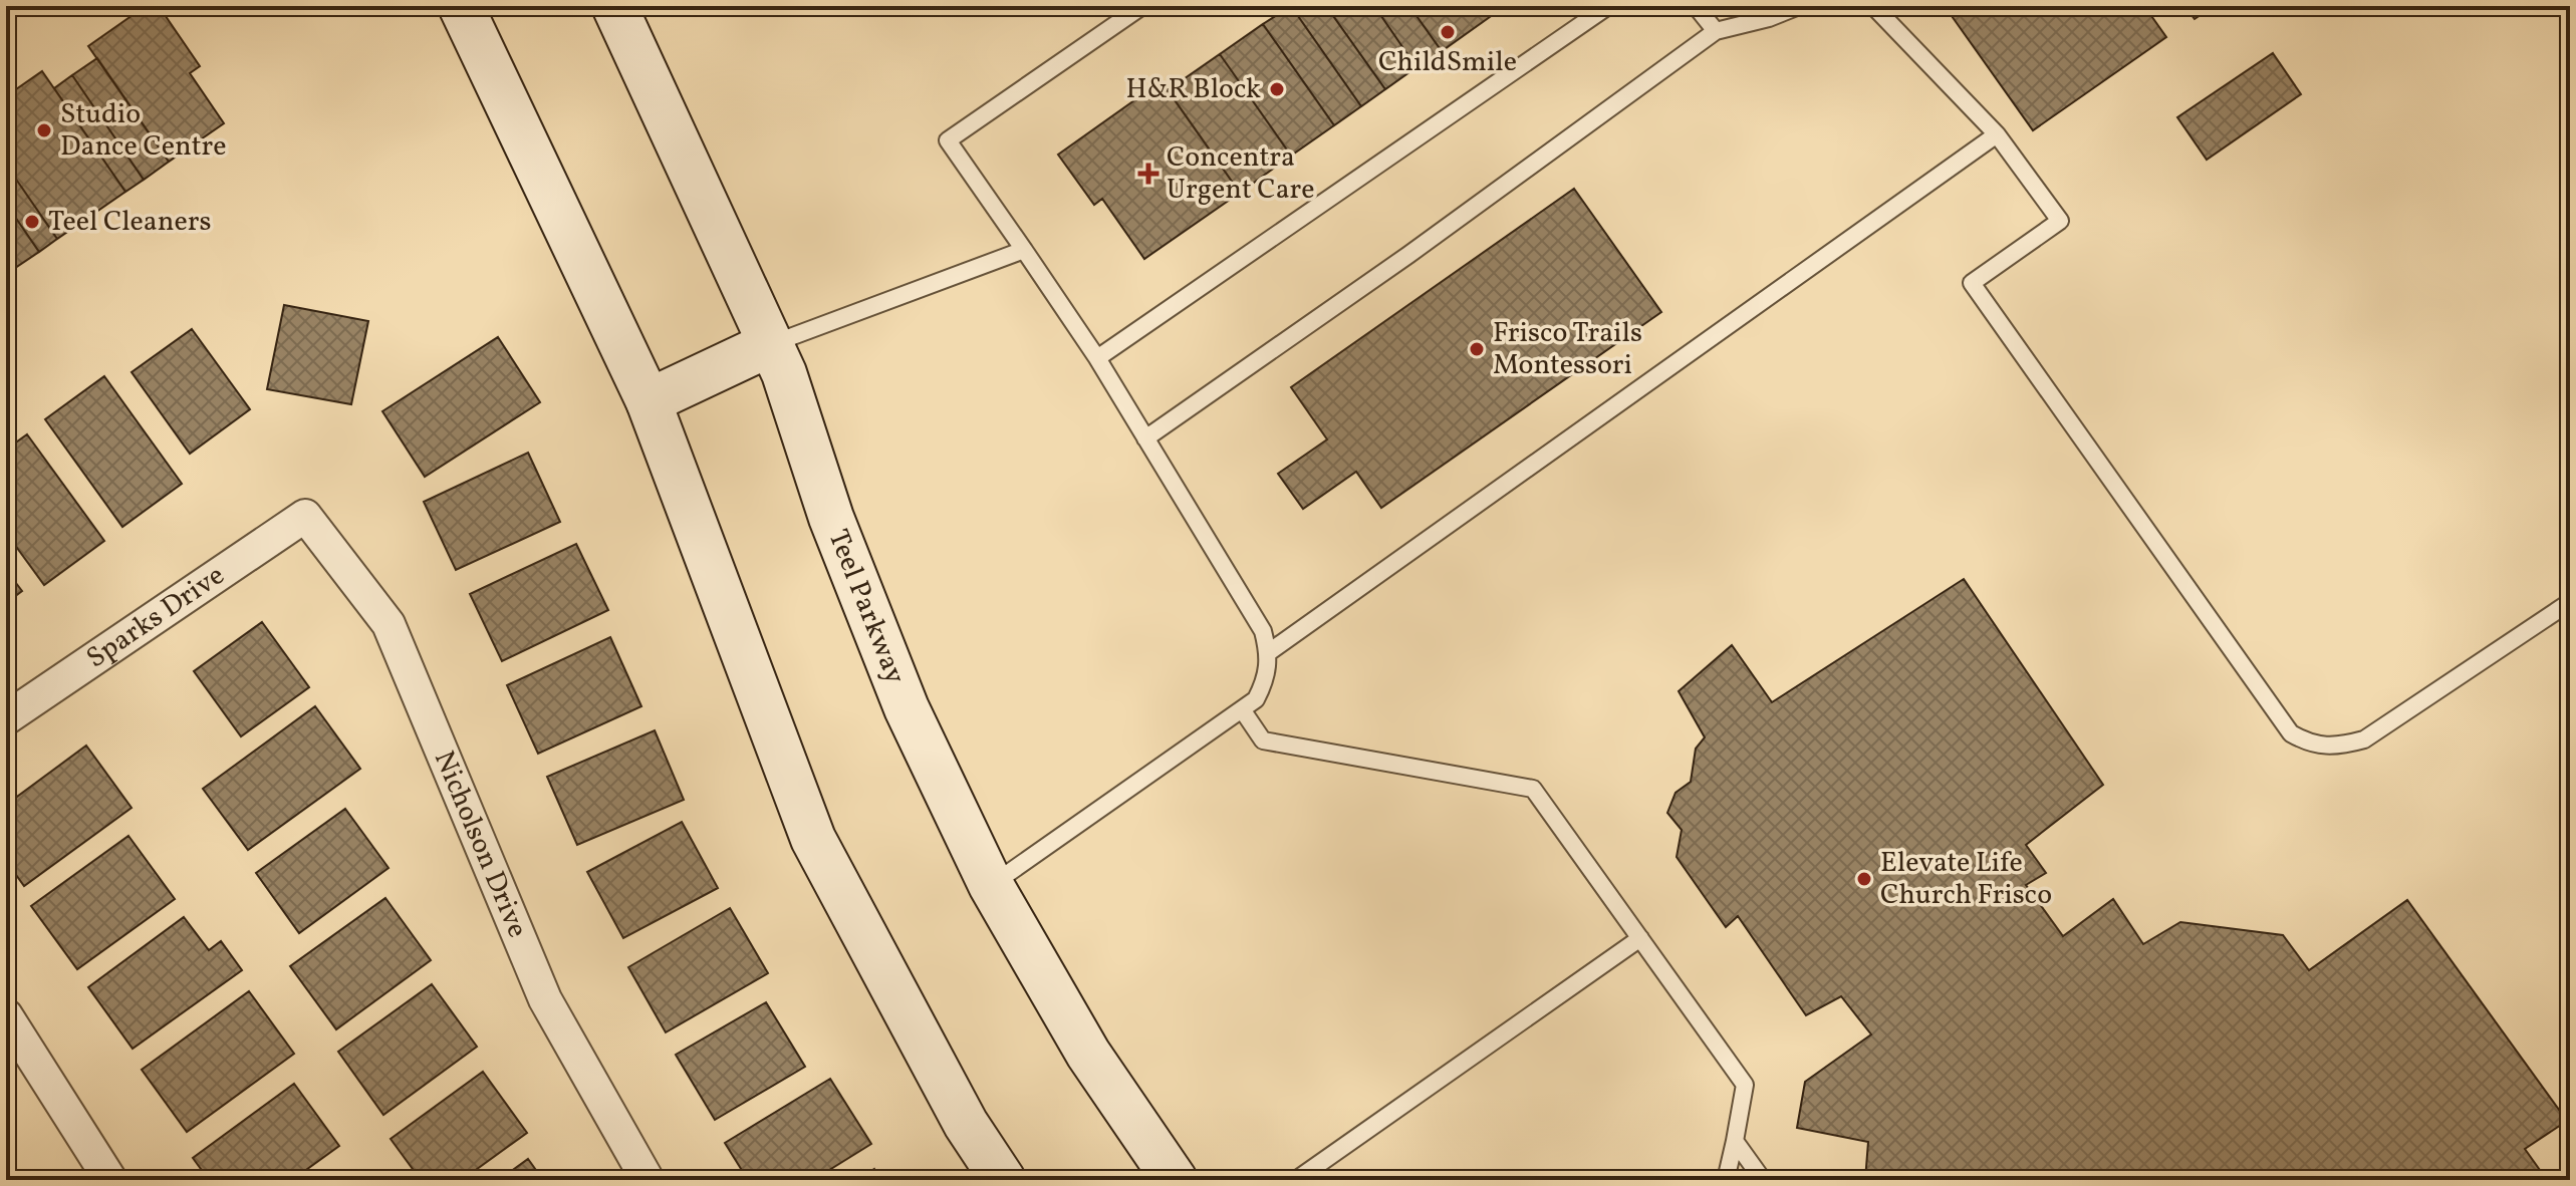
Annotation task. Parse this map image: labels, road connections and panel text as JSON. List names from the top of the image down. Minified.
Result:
{"streets":{"main road":["Teel Parkway"],"street":["Sparks Drive","Nicholson Drive"]},"crossings":[["Sparks Drive","Nicholson Drive"]],"places":{"other":["ChildSmile","H&R Block","Studio Dance Centre","Teel Cleaners","Frisco Trails Montessori","Elevate Life Church Frisco"],"health":["Concentra Urgent Care"]}}
